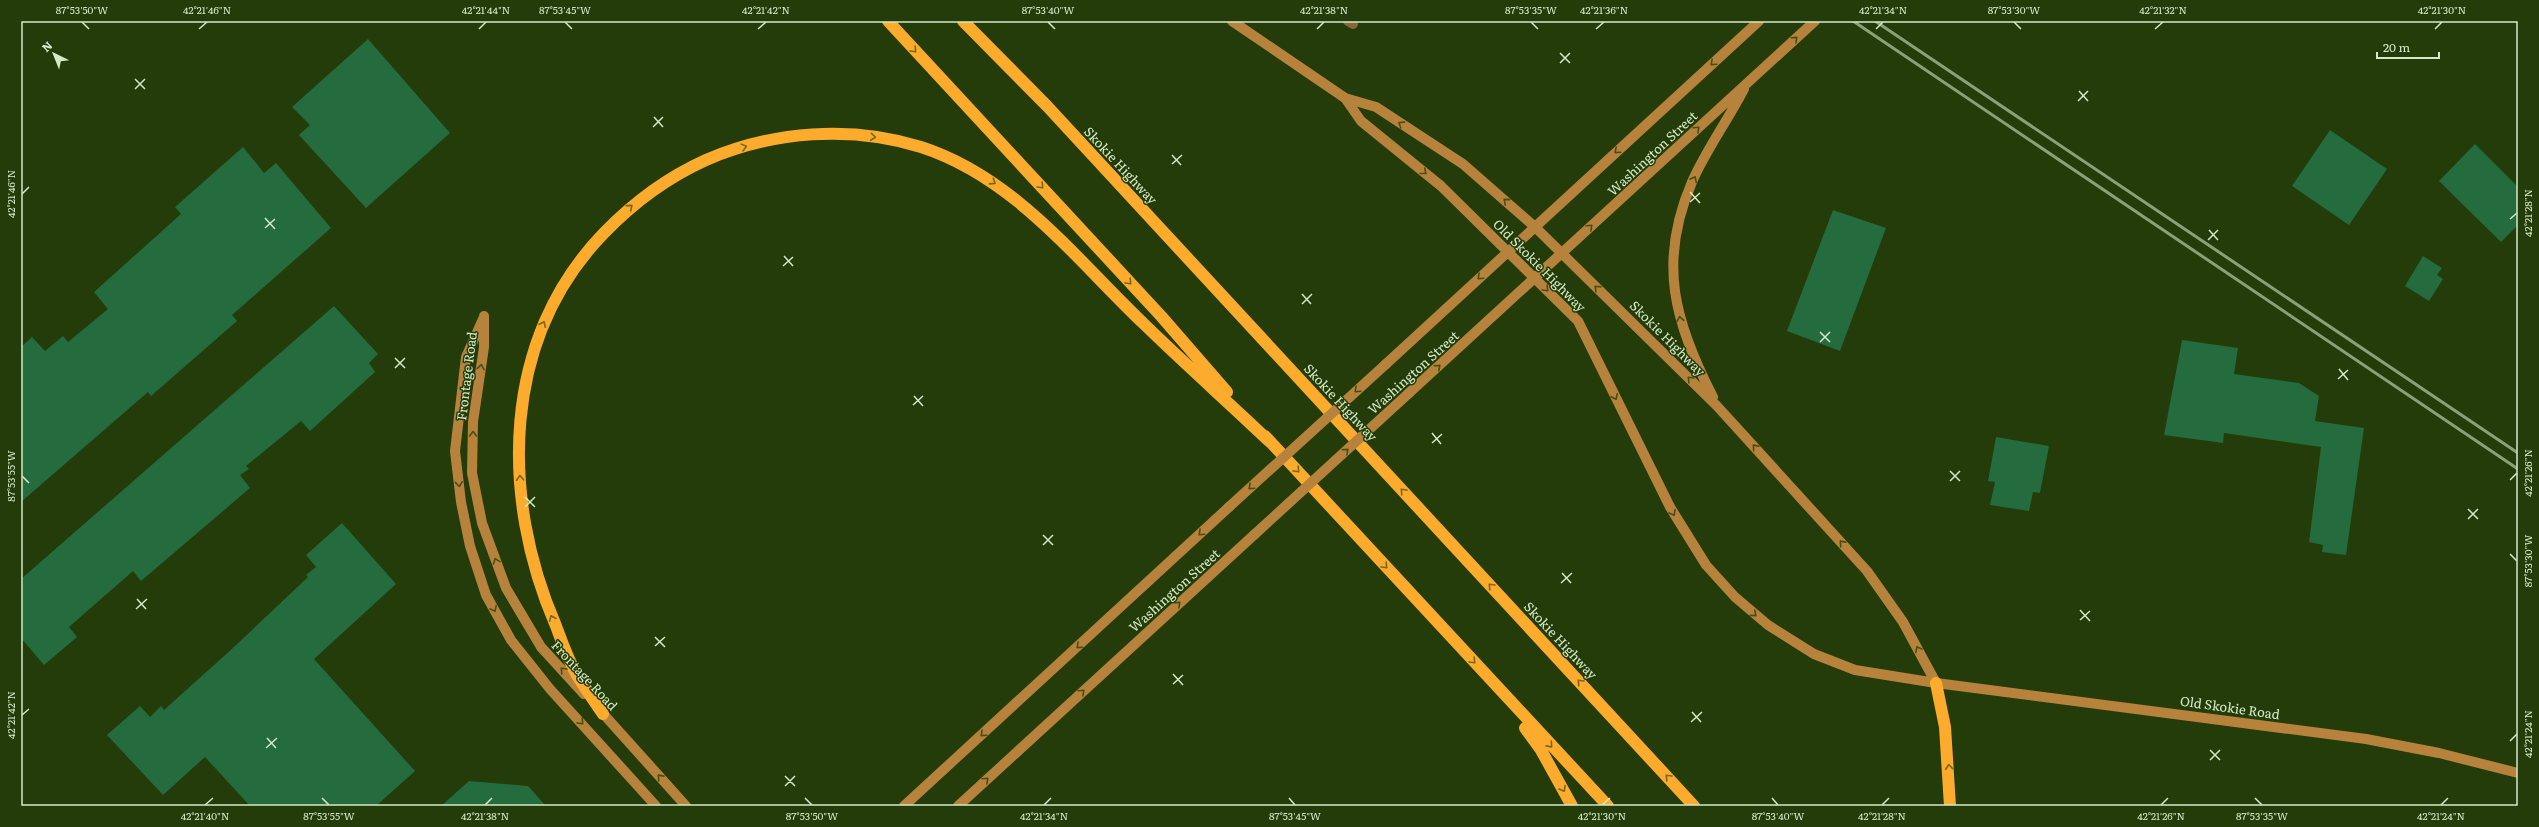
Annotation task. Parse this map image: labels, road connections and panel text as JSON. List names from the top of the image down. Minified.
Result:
{"streets":{"highway":["Skokie Highway"],"main road":["Washington Street","Old Skokie Highway","Frontage Road","Old Skokie Road"]},"crossings":[["Washington Street","Skokie Highway"],["Washington Street","Old Skokie Highway"],["Skokie Highway","Old Skokie Highway"],["Skokie Highway","Old Skokie Road"],["Old Skokie Highway","Old Skokie Road"]],"scale_bar":"20 m","north":"top left","coordinates":["87°53'50\"W","42°21'46\"N","42°21'44\"N","87°53'45\"W","42°21'42\"N","87°53'40\"W","42°21'38\"N","87°53'35\"W","42°21'36\"N","42°21'34\"N","87°53'30\"W","42°21'32\"N","42°21'30\"N","42°21'28\"N","42°21'26\"N","87°53'55\"W","42°21'24\"N","42°21'40\"N"]}
